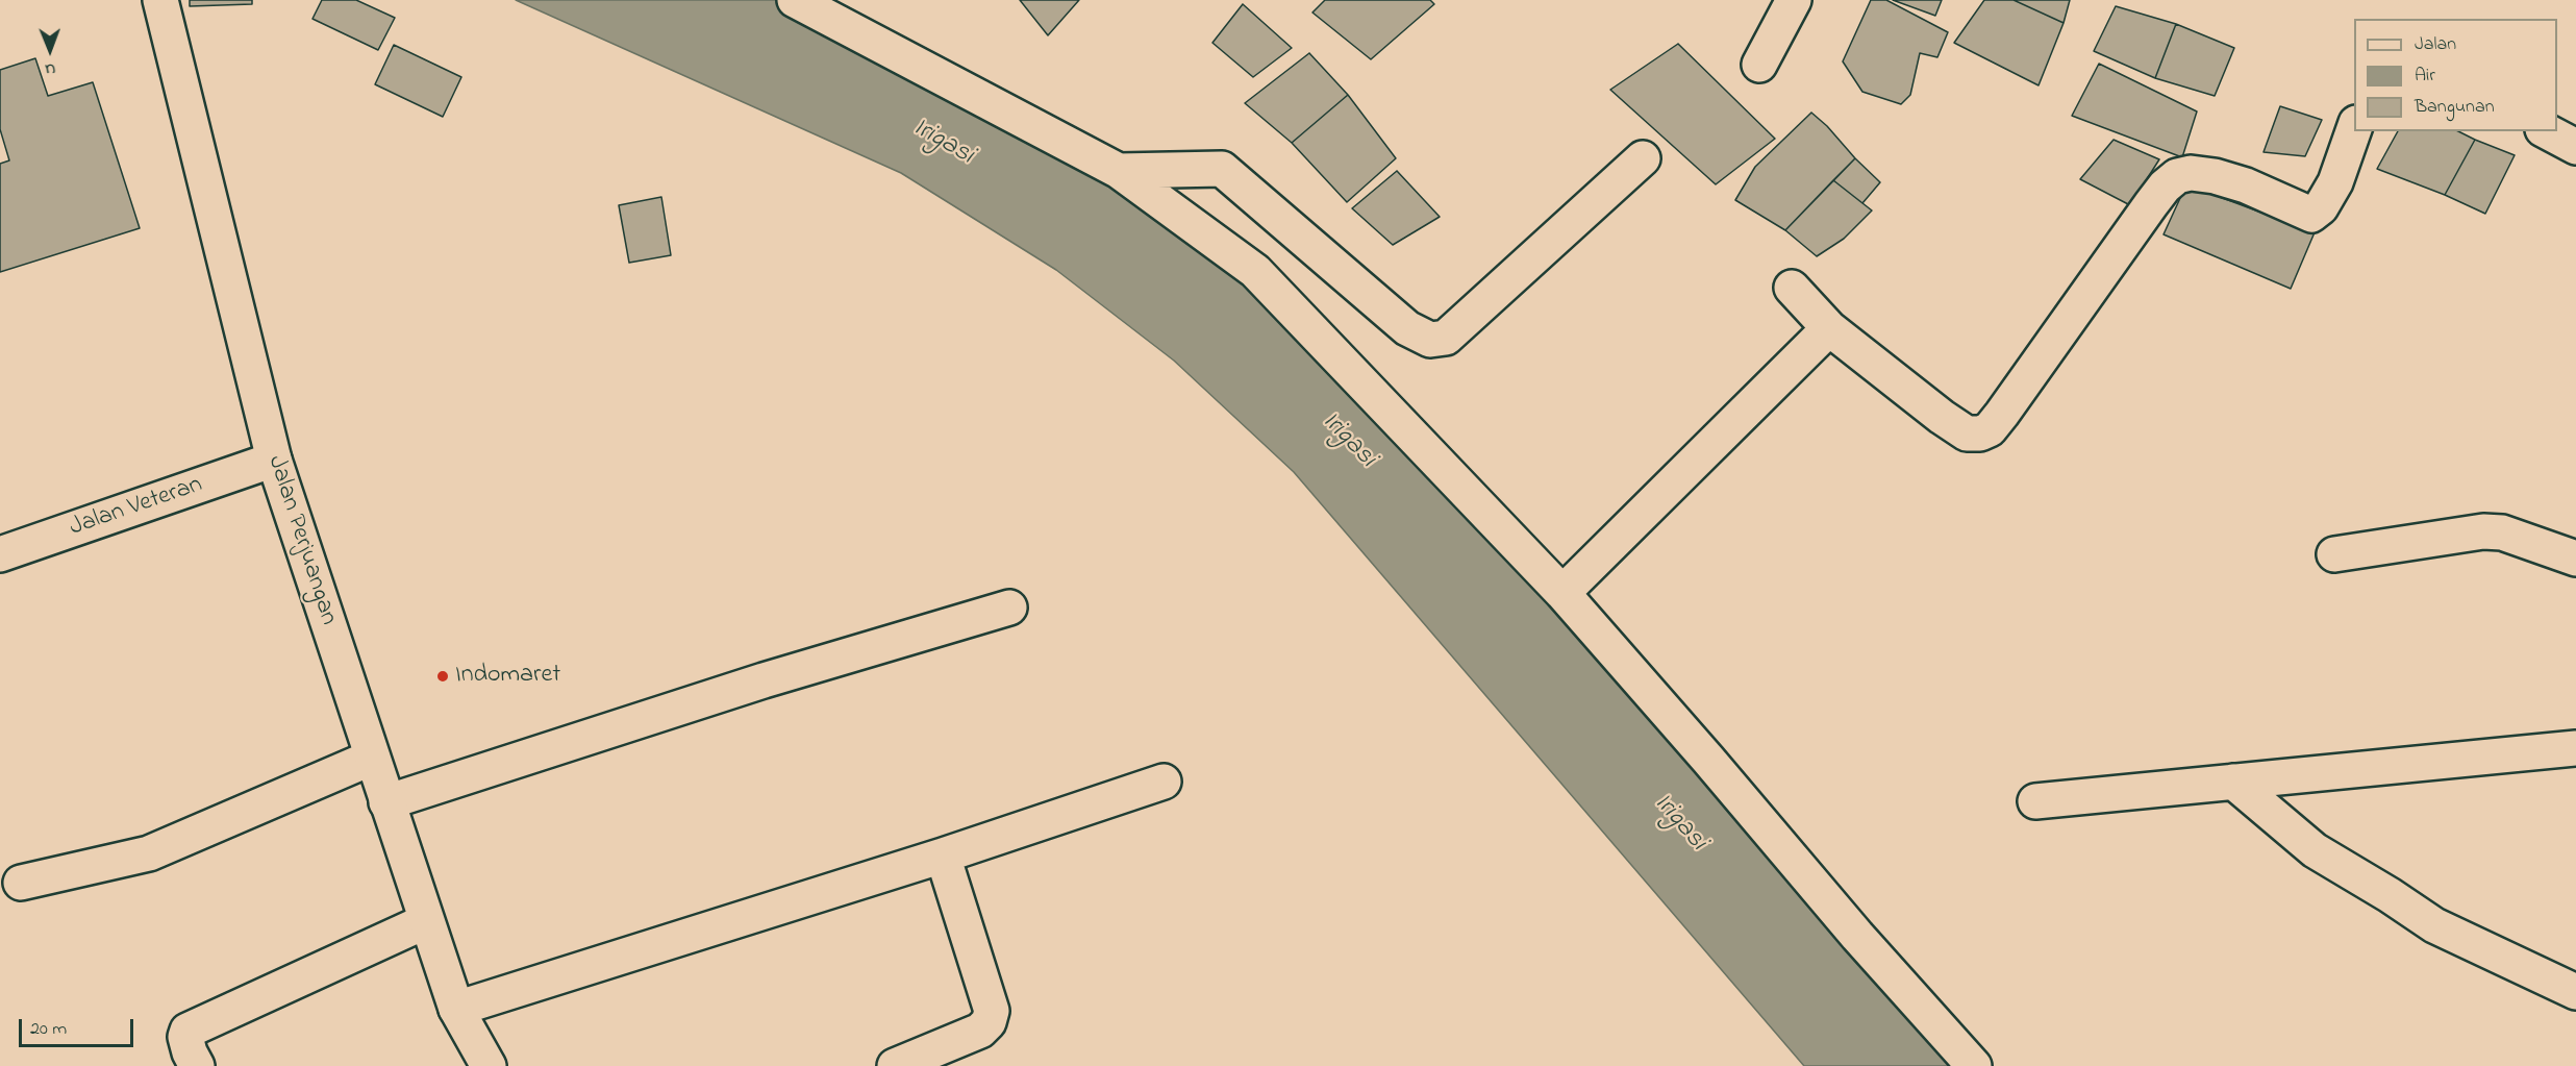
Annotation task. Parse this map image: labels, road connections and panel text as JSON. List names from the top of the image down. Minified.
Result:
{"streets":{"street":["Jalan Veteran","Jalan Perjuangan"]},"crossings":[["Jalan Veteran","Jalan Perjuangan"]],"water":["Irigasi"],"places":["Indomaret"],"legend":["Jalan","Air","Bangunan"],"scale_bar":"20 m","north":"bottom"}
